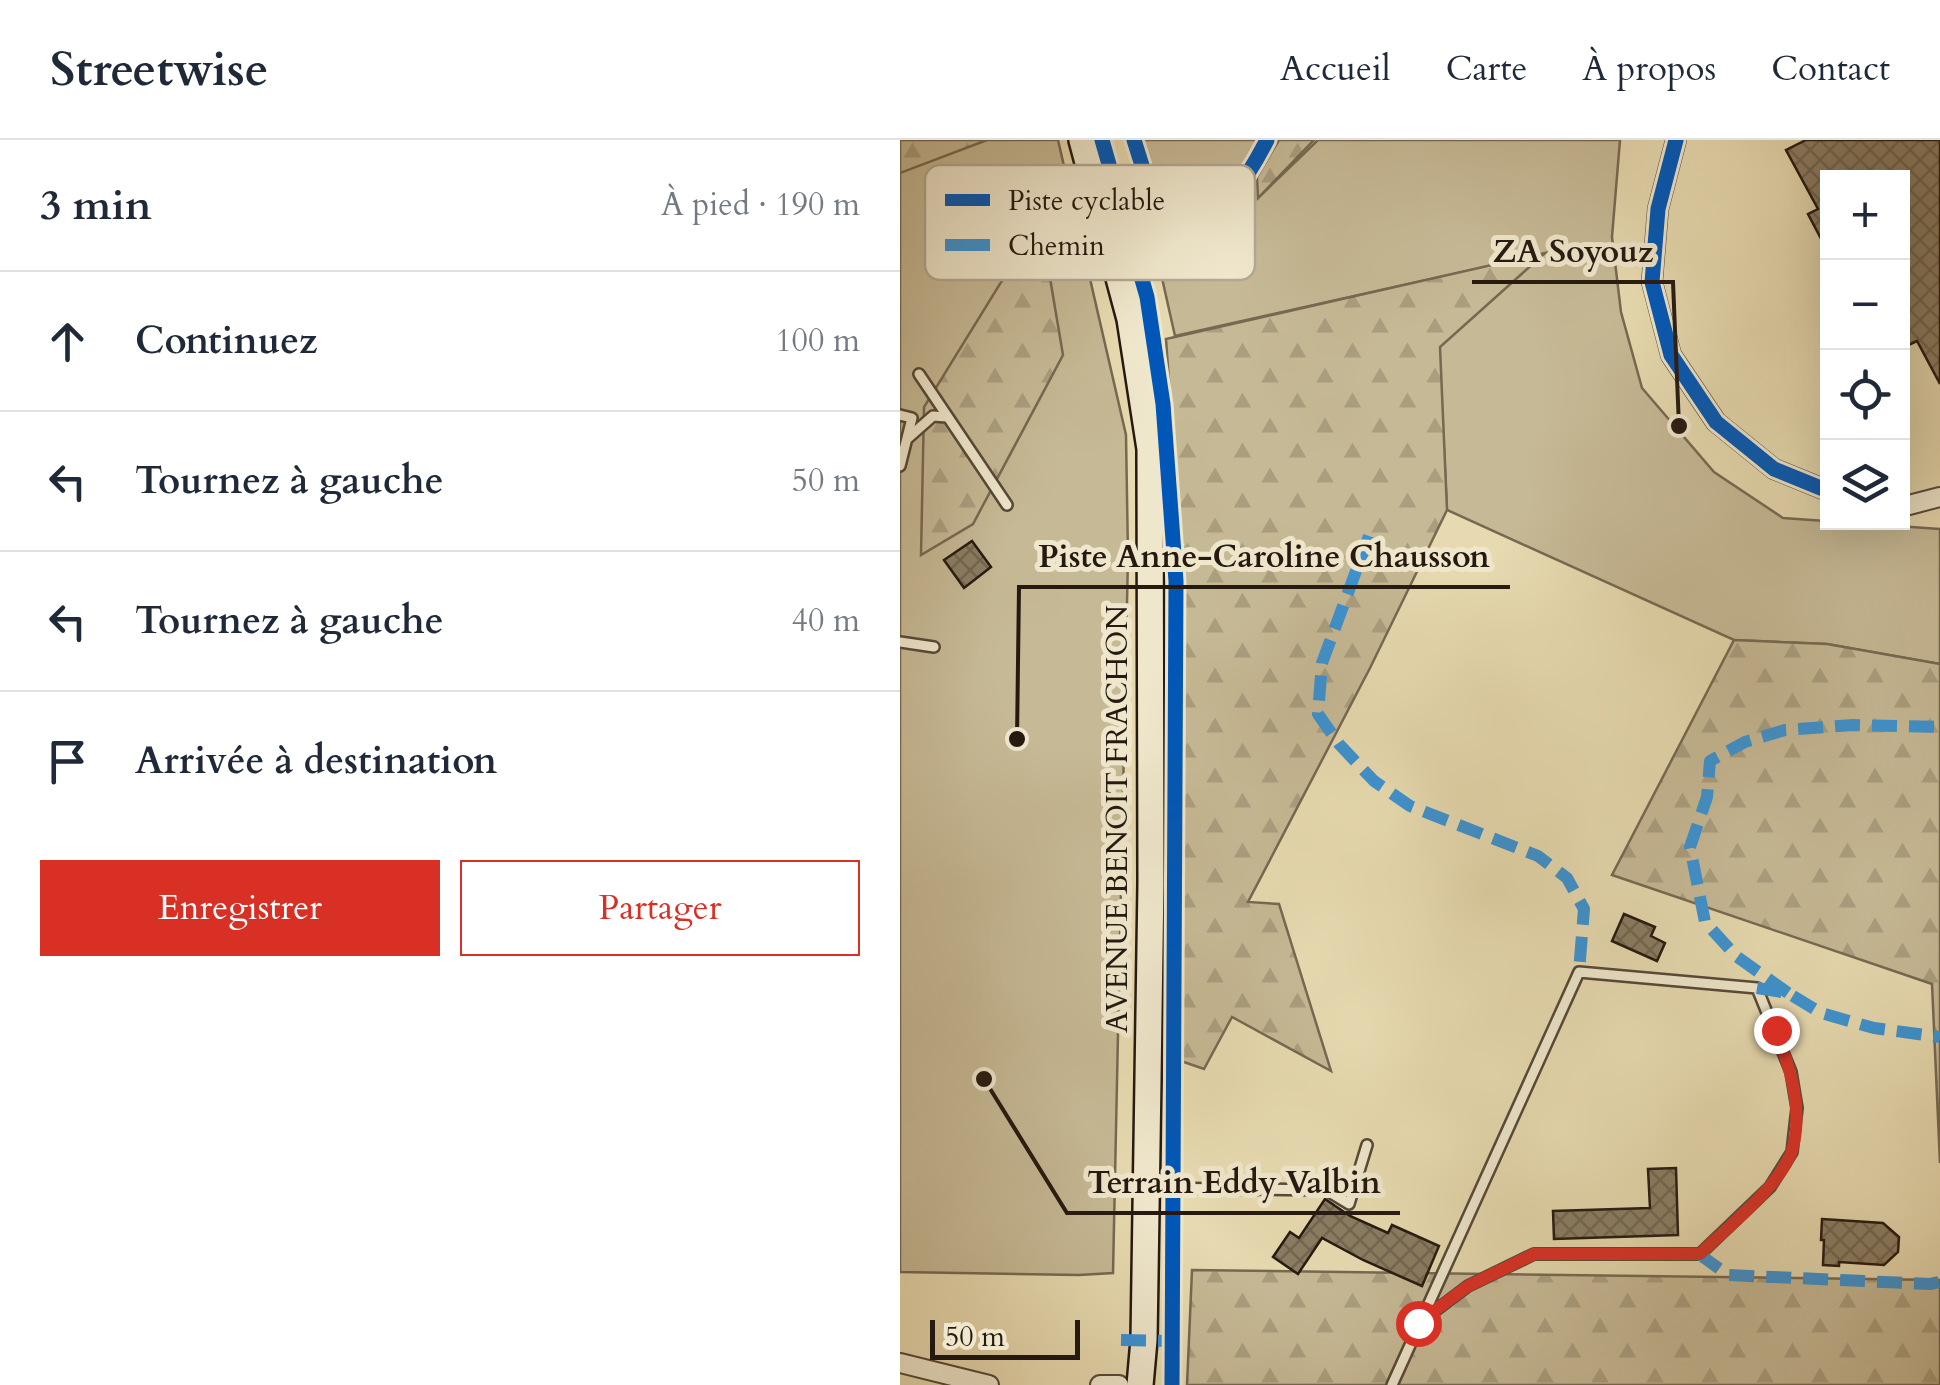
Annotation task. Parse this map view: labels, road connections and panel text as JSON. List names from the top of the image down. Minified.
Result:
{"streets":{"main road":["AVENUE BENOIT FRACHON"]},"places":["ZA Soyouz","Piste Anne-Caroline Chausson","Terrain Eddy Valbin"],"legend":["Piste cyclable","Chemin"],"scale_bar":"50 m","page":{"header":"Streetwise","nav":["Accueil","Carte","À propos","Contact"],"heading":["3 min","À pied · 190 m"],"map_buttons":["+","−"],"list":[["Continuez","100 m"],["Tournez à gauche","50 m"],["Tournez à gauche","40 m"],"Arrivée à destination"],"buttons":["Enregistrer","Partager"],"scale":"50 m"}}
